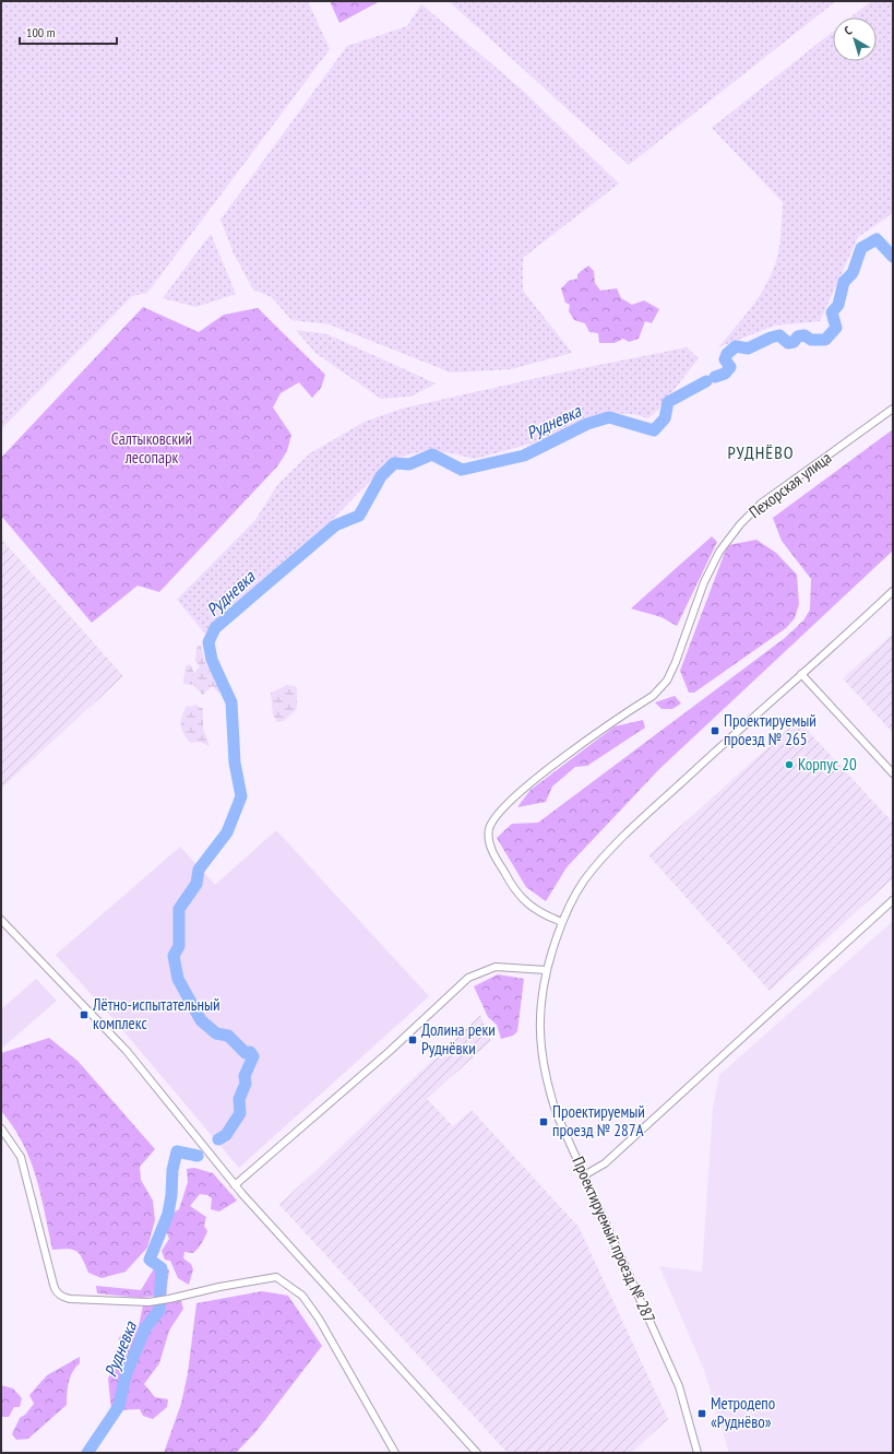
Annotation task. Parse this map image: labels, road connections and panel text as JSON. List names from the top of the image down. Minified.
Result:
{"streets":{"street":["Пехорская улица","Проектируемый проезд № 287"]},"crossings":[["Пехорская улица","Проектируемый проезд № 287"]],"districts":["РУДНЁВО"],"water":["Рудневка"],"parks":["Салтыковский лесопарк"],"places":{"transit":["Проектируемый проезд № 265","Лётно-испытательный комплекс","Долина реки Руднёвки","Проектируемый проезд № 287А","Метродепо «Руднёво»"],"other":["Корпус 20"]},"scale_bar":"100 m","north":"top left"}
